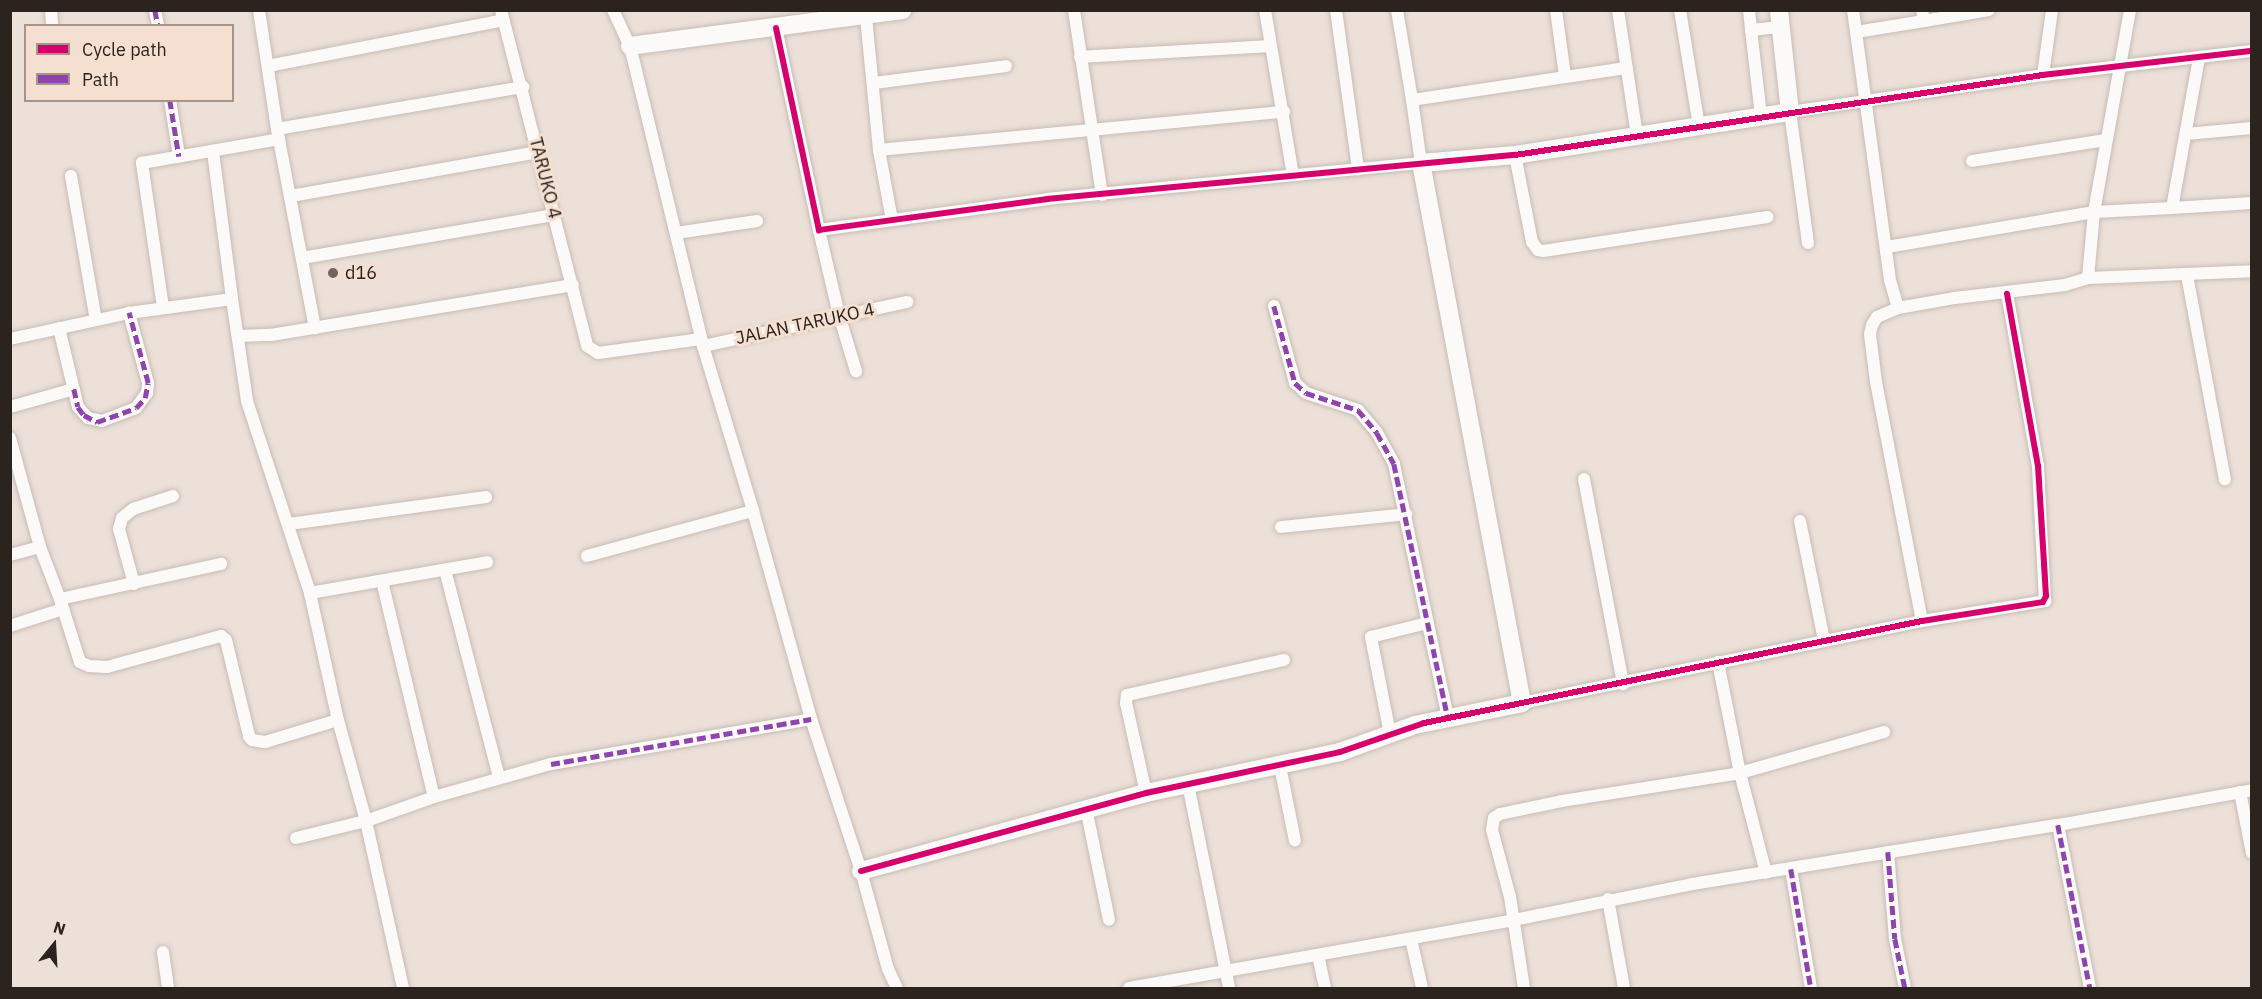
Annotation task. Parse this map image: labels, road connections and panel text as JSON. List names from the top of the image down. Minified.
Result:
{"streets":{"street":["TARUKO 4","JALAN TARUKO 4"]},"crossings":[["TARUKO 4","JALAN TARUKO 4"]],"places":["d16"],"legend":["Cycle path","Path"],"north":"top"}
